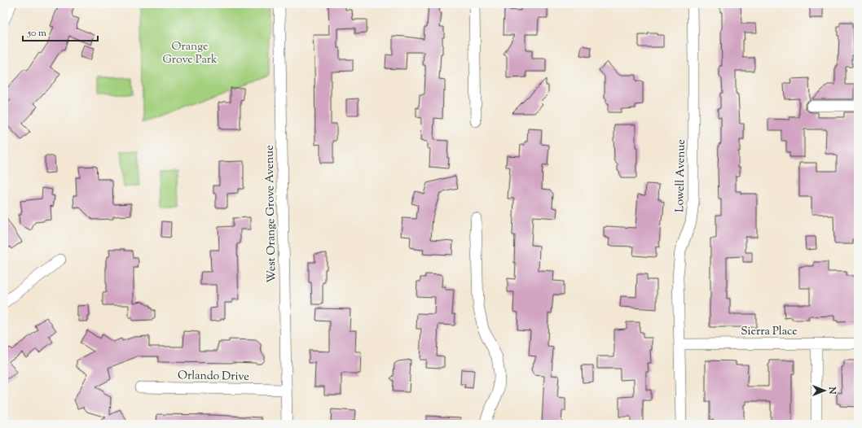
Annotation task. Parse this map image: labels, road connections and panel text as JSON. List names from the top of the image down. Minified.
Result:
{"streets":{"street":["Lowell Avenue","West Orange Grove Avenue","Sierra Place","Orlando Drive"]},"crossings":[["Lowell Avenue","Sierra Place"],["West Orange Grove Avenue","Orlando Drive"]],"parks":["Orange Grove Park"],"scale_bar":"50 m","north":"right"}
